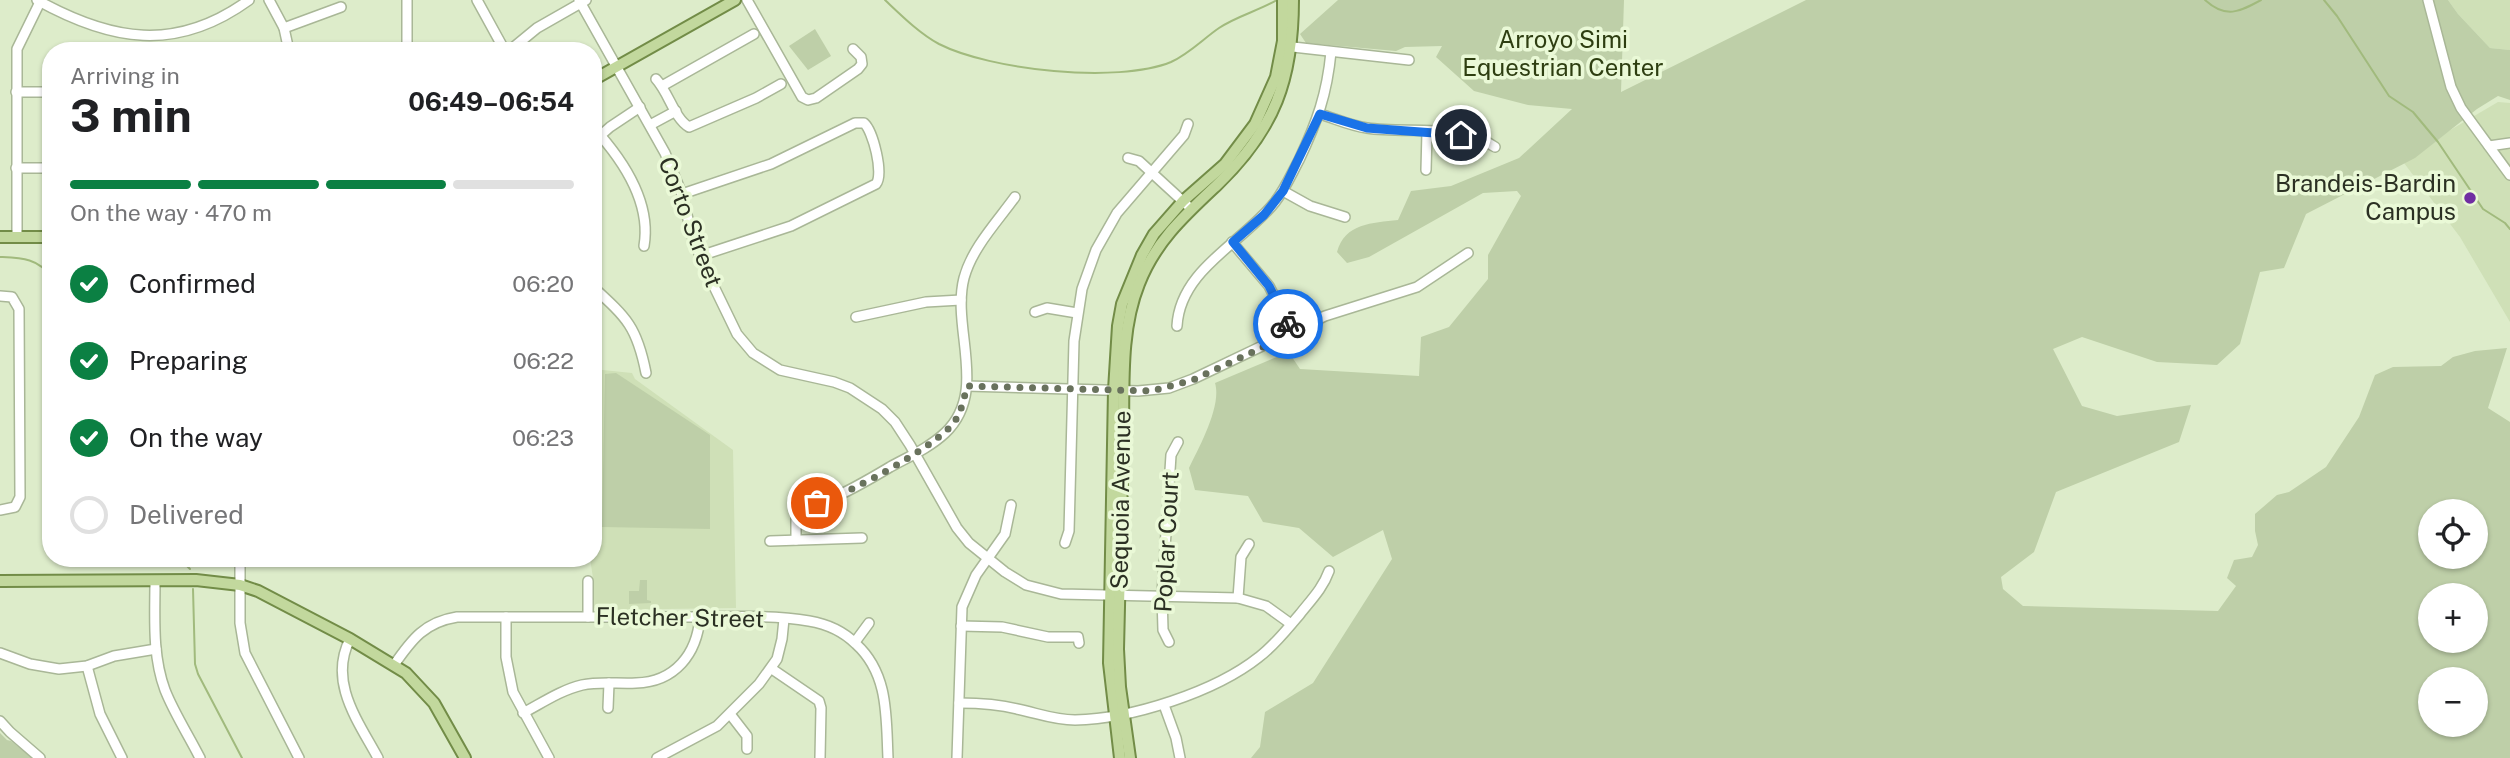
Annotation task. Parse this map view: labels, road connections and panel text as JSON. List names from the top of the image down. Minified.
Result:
{"streets":{"main road":["Sequoia Avenue"],"street":["Corto Street","Poplar Court","Fletcher Street"]},"crossings":[["Corto Street","Sequoia Avenue"],["Corto Street","Poplar Court"]],"parks":["Arroyo Simi Equestrian Center"],"places":["Brandeis-Bardin Campus"],"page":{"heading":["3 min","Arriving in","06:49–06:54"],"bar":"On the way · 470 m","list":[["Confirmed","06:20"],["Preparing","06:22"],["On the way","06:23"],"Delivered"],"map_buttons":["+","−"]}}
